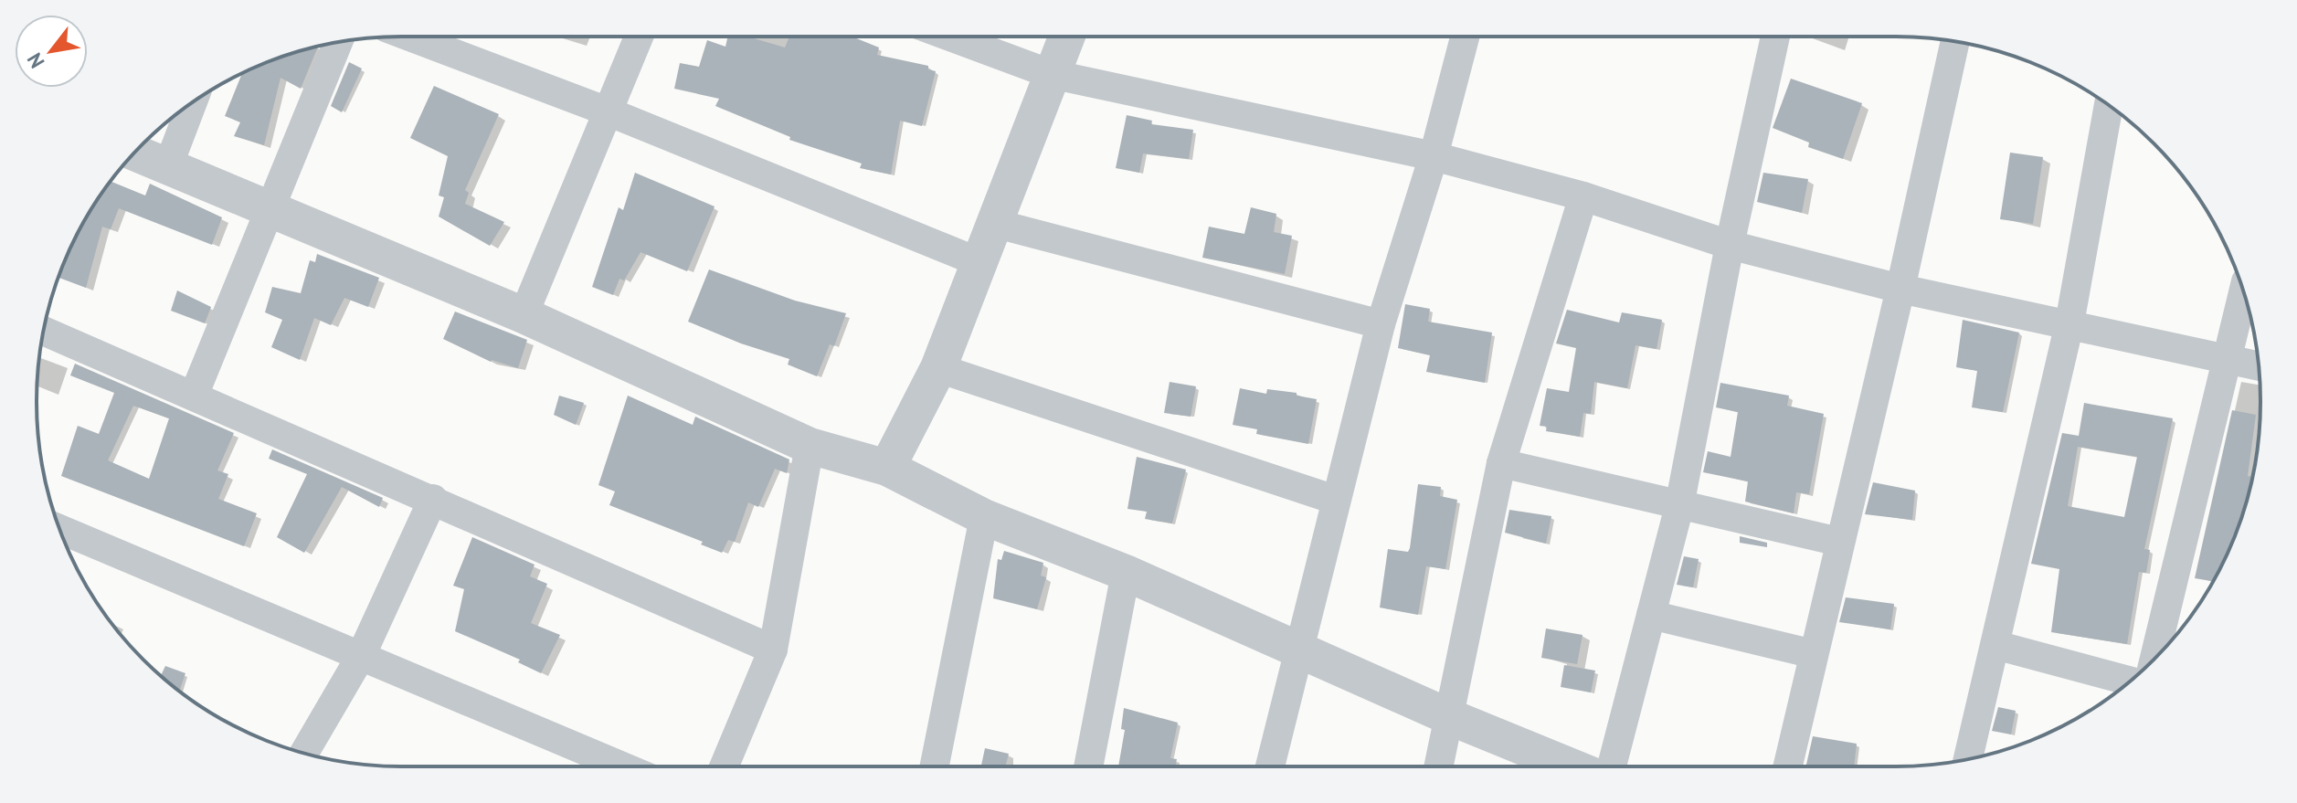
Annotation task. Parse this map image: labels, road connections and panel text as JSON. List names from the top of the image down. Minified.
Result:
{"north":"bottom left"}
